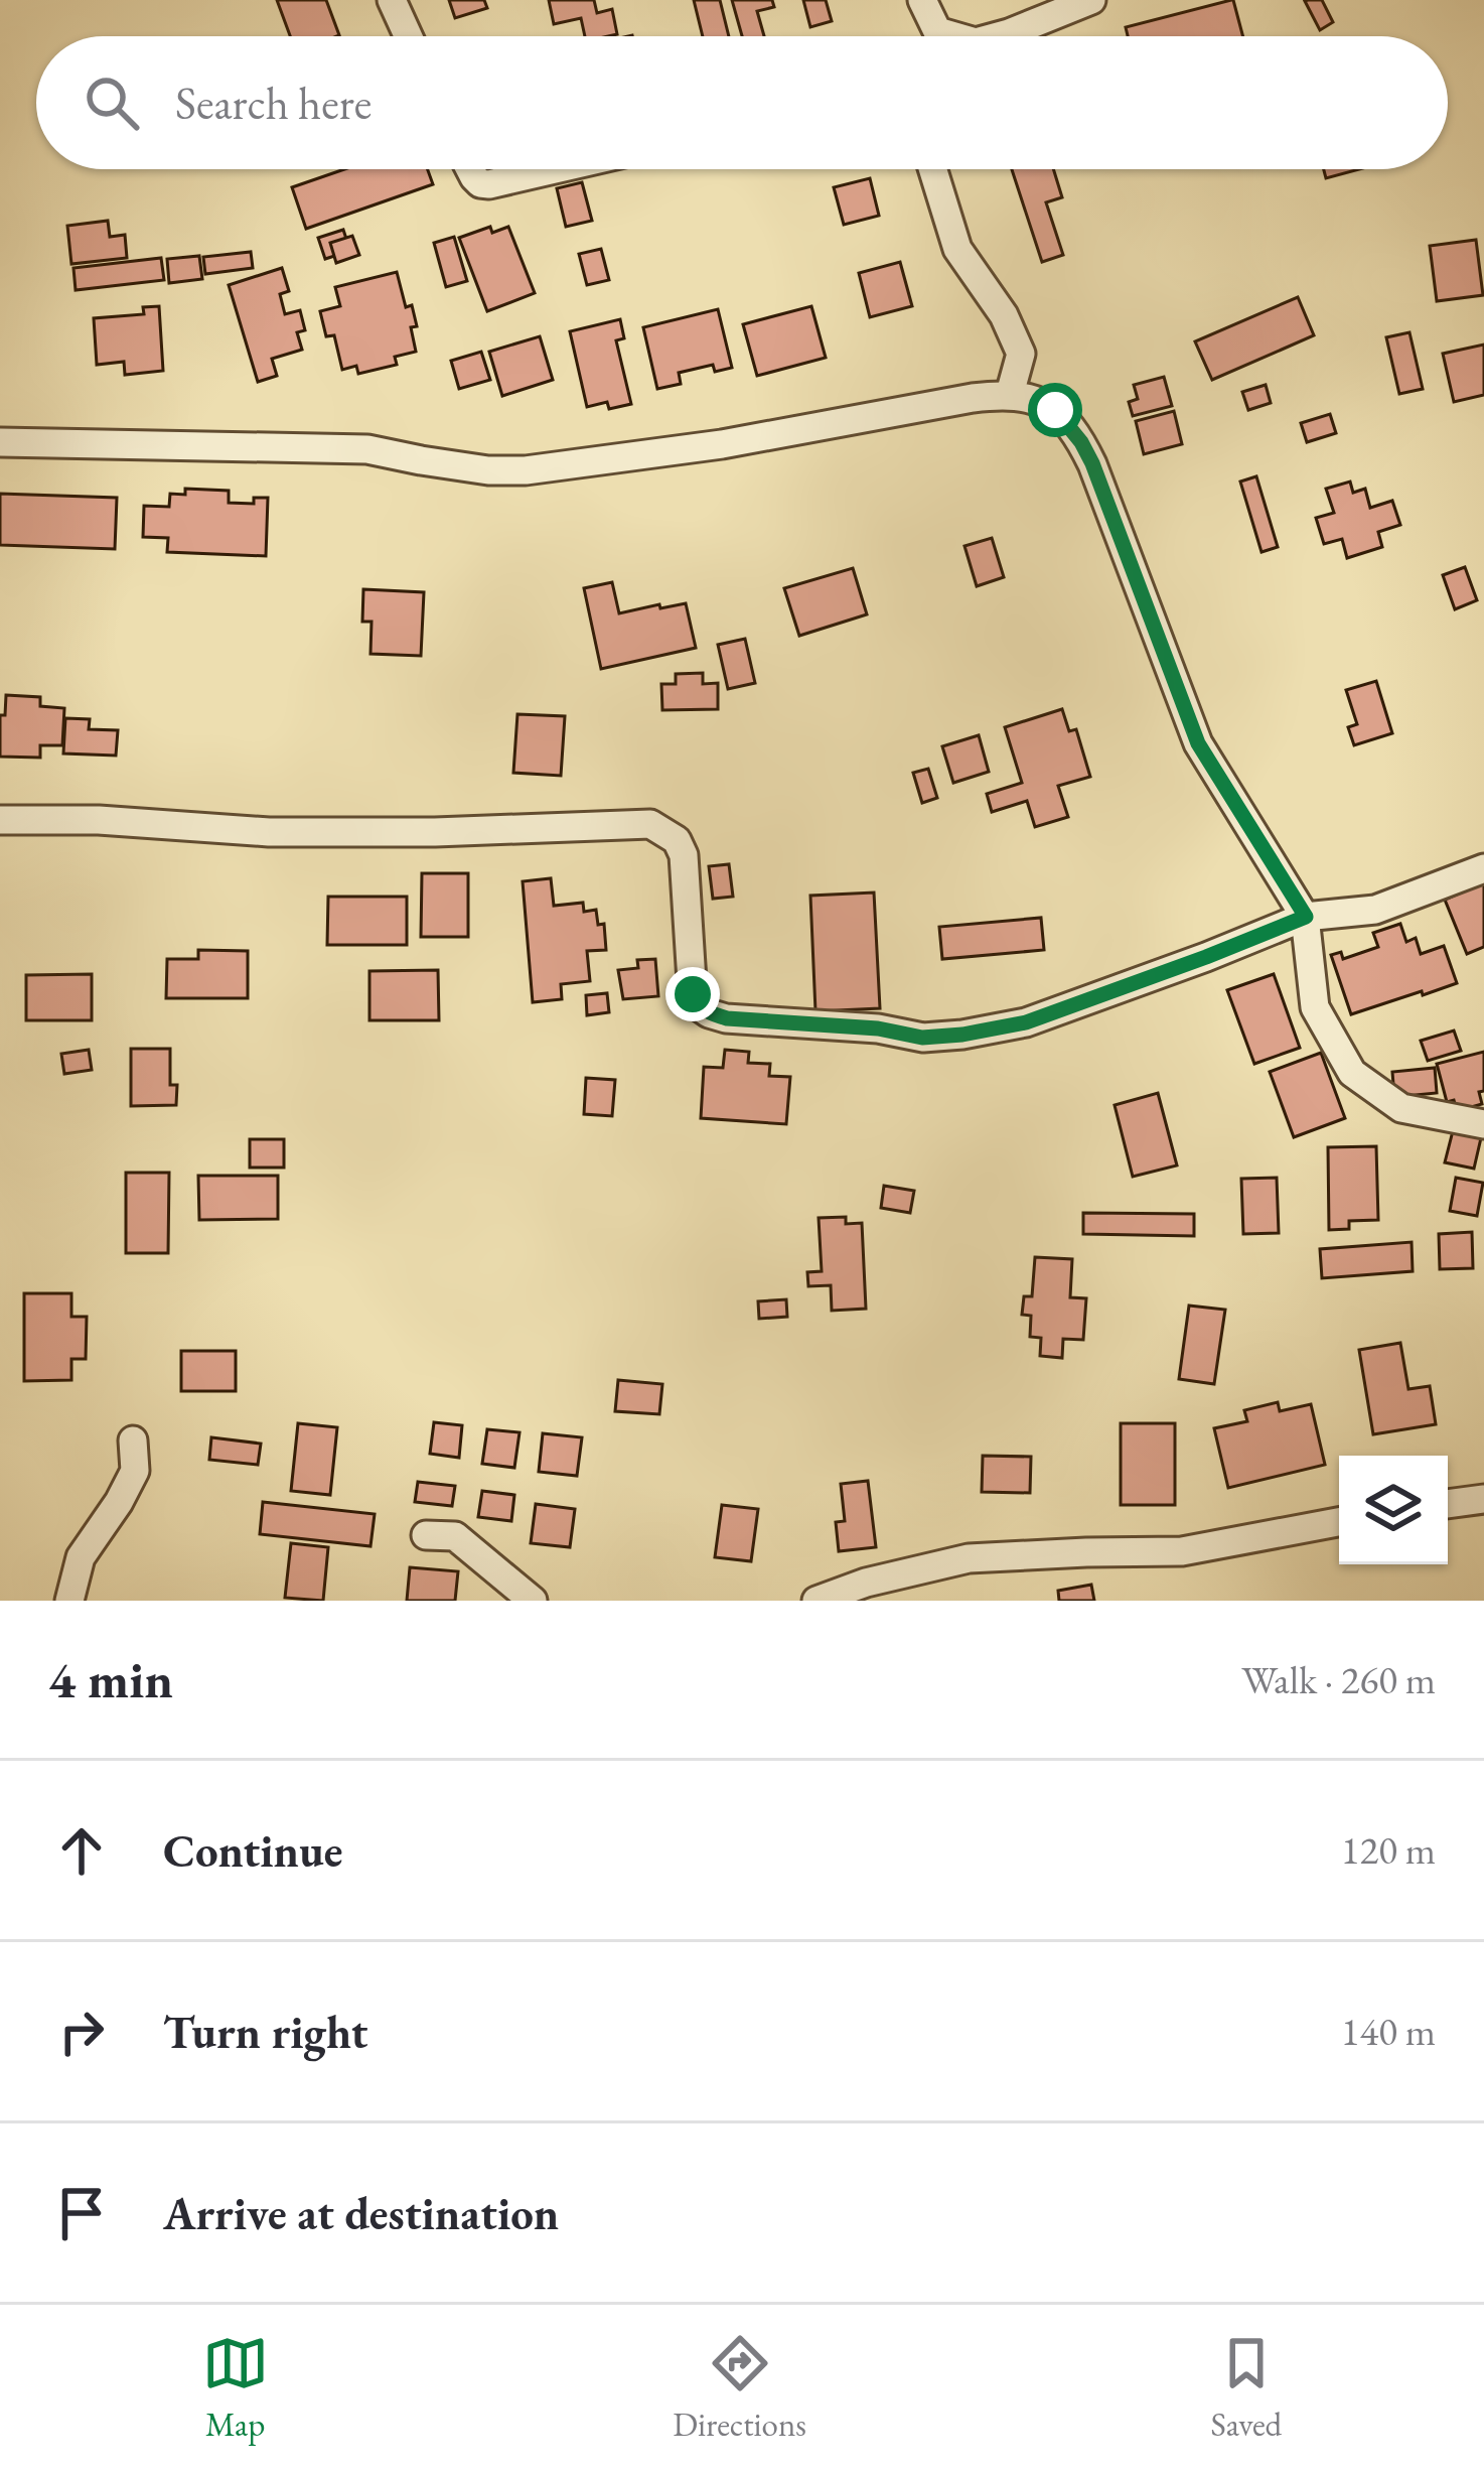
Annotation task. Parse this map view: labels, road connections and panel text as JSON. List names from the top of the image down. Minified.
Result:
{"page":{"search":"Search here","heading":["4 min","Walk · 260 m"],"list":[["Continue","120 m"],["Turn right","140 m"],"Arrive at destination"],"nav":["Map","Directions","Saved"]}}
